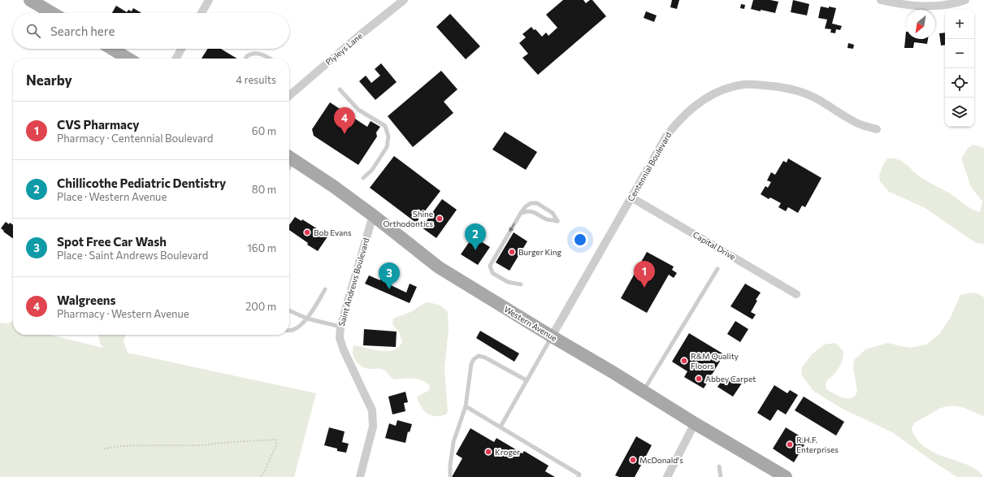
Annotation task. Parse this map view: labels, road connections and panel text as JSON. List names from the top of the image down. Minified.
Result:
{"streets":{"main road":["Western Avenue"],"street":["Plyleys Lane","Centennial Boulevard","Capital Drive","Saint Andrews Boulevard"]},"crossings":[["Centennial Boulevard","Capital Drive"],["Centennial Boulevard","Western Avenue"],["Saint Andrews Boulevard","Western Avenue"]],"places":["Shine Orthodontics","Bob Evans","Burger King","R&M Quality Floors","Abbey Carpet","R.H.F. Enterprises","Kroger","McDonald's"],"north":"bottom left","page":{"map_buttons":["+","−"],"search":"Search here","heading":["Nearby","4 results"],"list":[{"mark":"1","name":"CVS Pharmacy","note":"Pharmacy · Centennial Boulevard","value":"60 m"},{"mark":"2","name":"Chillicothe Pediatric Dentistry","note":"Place · Western Avenue","value":"80 m"},{"mark":"3","name":"Spot Free Car Wash","note":"Place · Saint Andrews Boulevard","value":"160 m"},{"mark":"4","name":"Walgreens","note":"Pharmacy · Western Avenue","value":"200 m"}],"pins":["4","2","1","3"]}}
